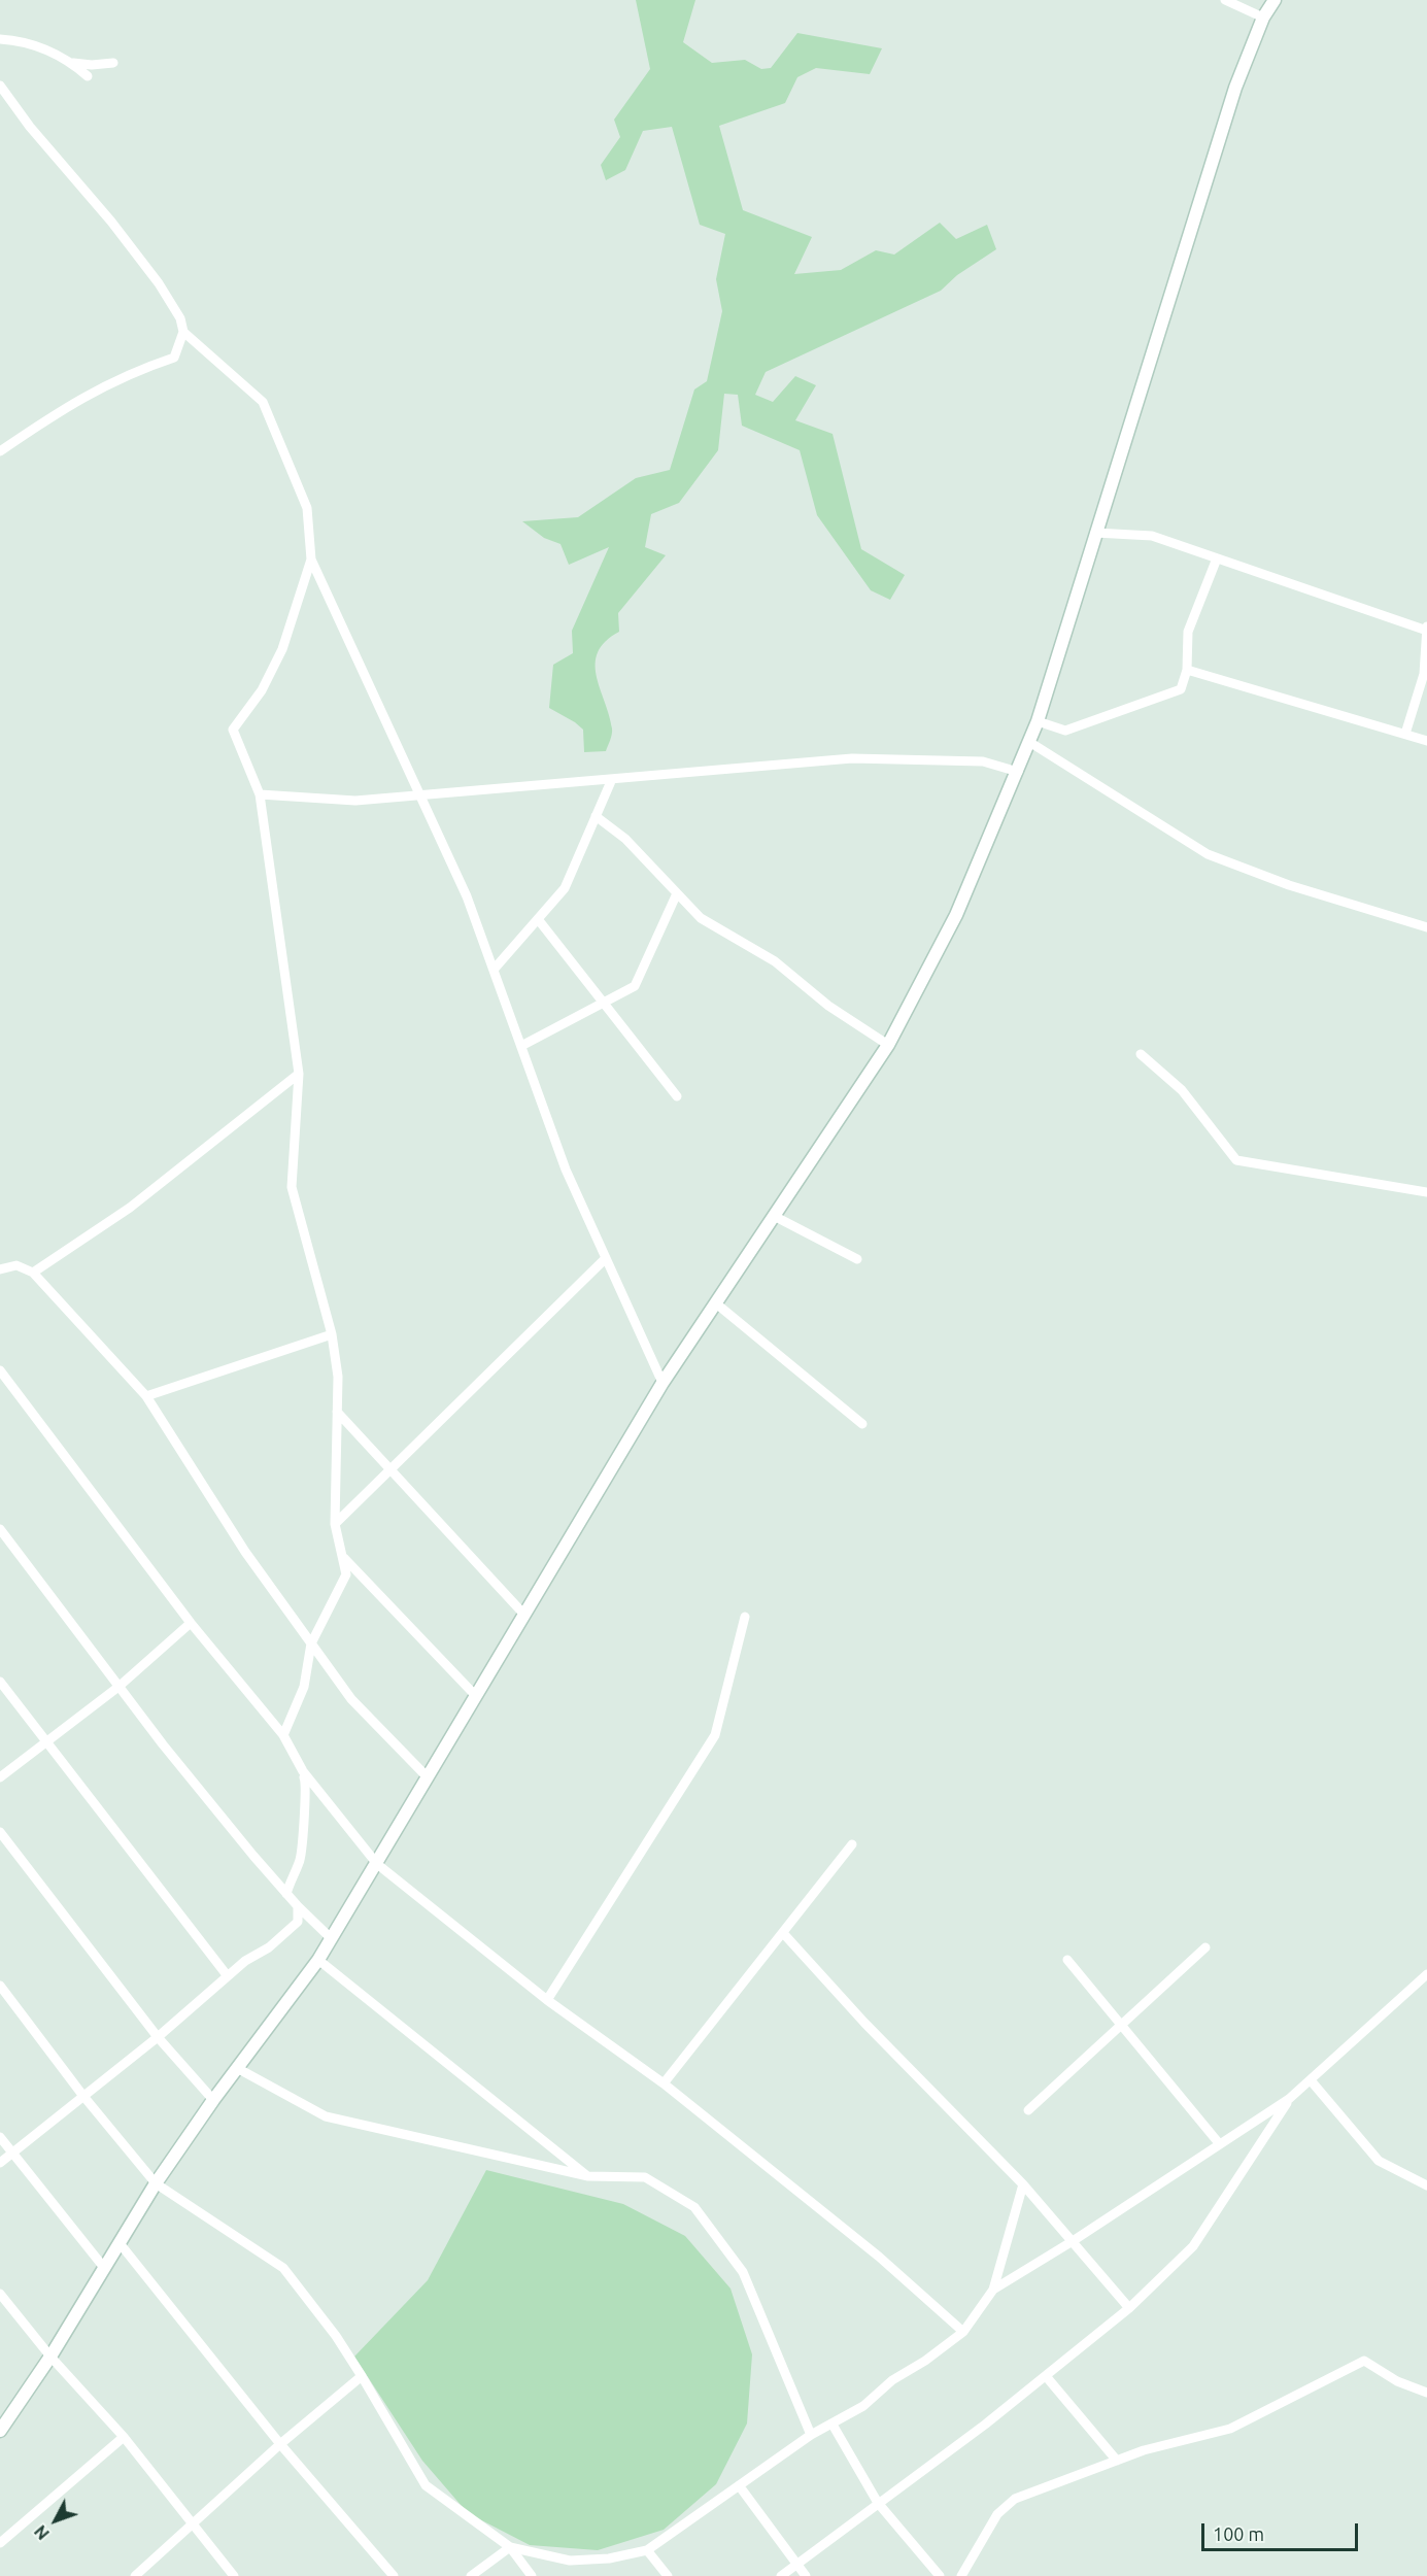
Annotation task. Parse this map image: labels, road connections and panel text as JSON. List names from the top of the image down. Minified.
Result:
{"scale_bar":"100 m","north":"bottom left"}
